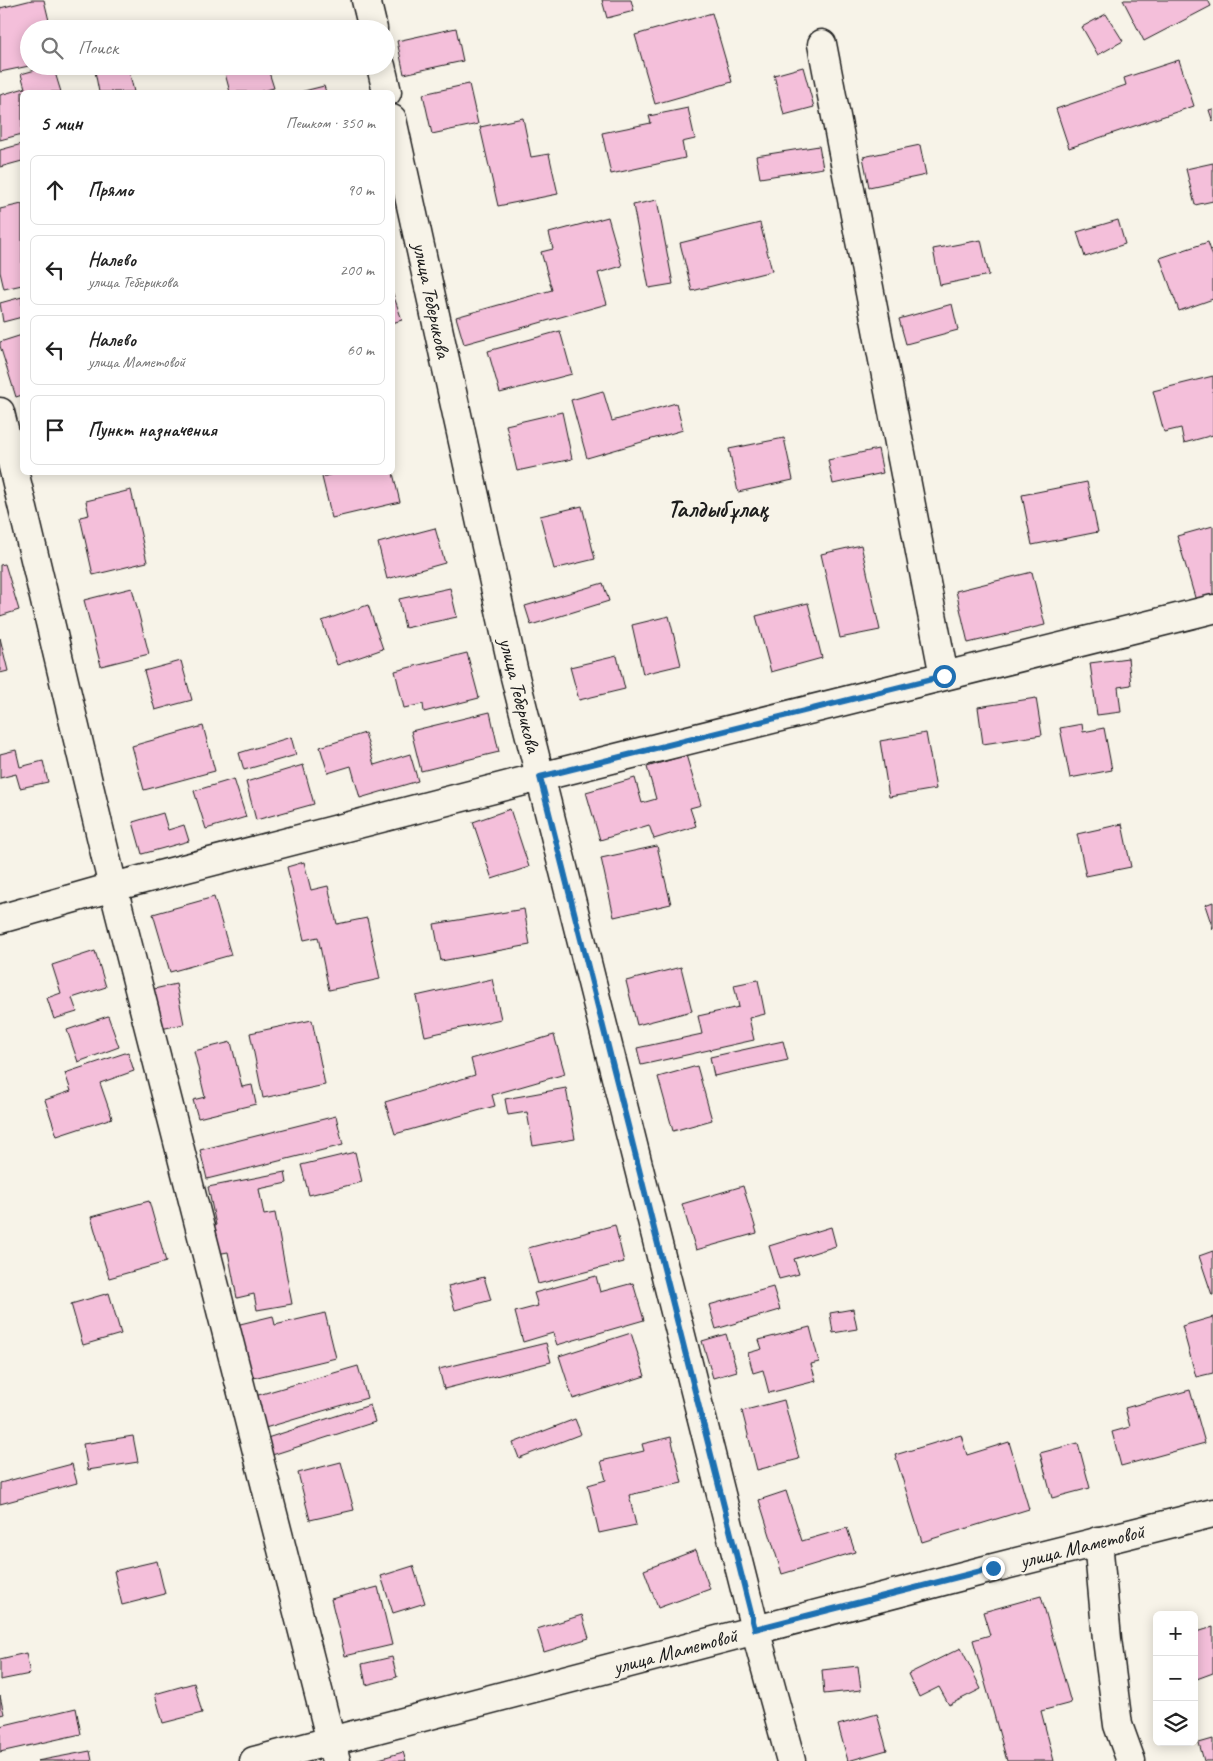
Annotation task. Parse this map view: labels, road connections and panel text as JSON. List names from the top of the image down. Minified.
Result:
{"streets":{"street":["улица Теберикова","улица Маметовой"]},"crossings":[["улица Теберикова","улица Маметовой"]],"districts":["Талдыбұлақ"],"page":{"search":"Поиск","heading":["5 мин","Пешком · 350 m"],"list":[["Прямо","90 m"],["Налево","улица Теберикова","200 m"],["Налево","улица Маметовой","60 m"],"Пункт назначения"],"map_buttons":["+","−"]}}
